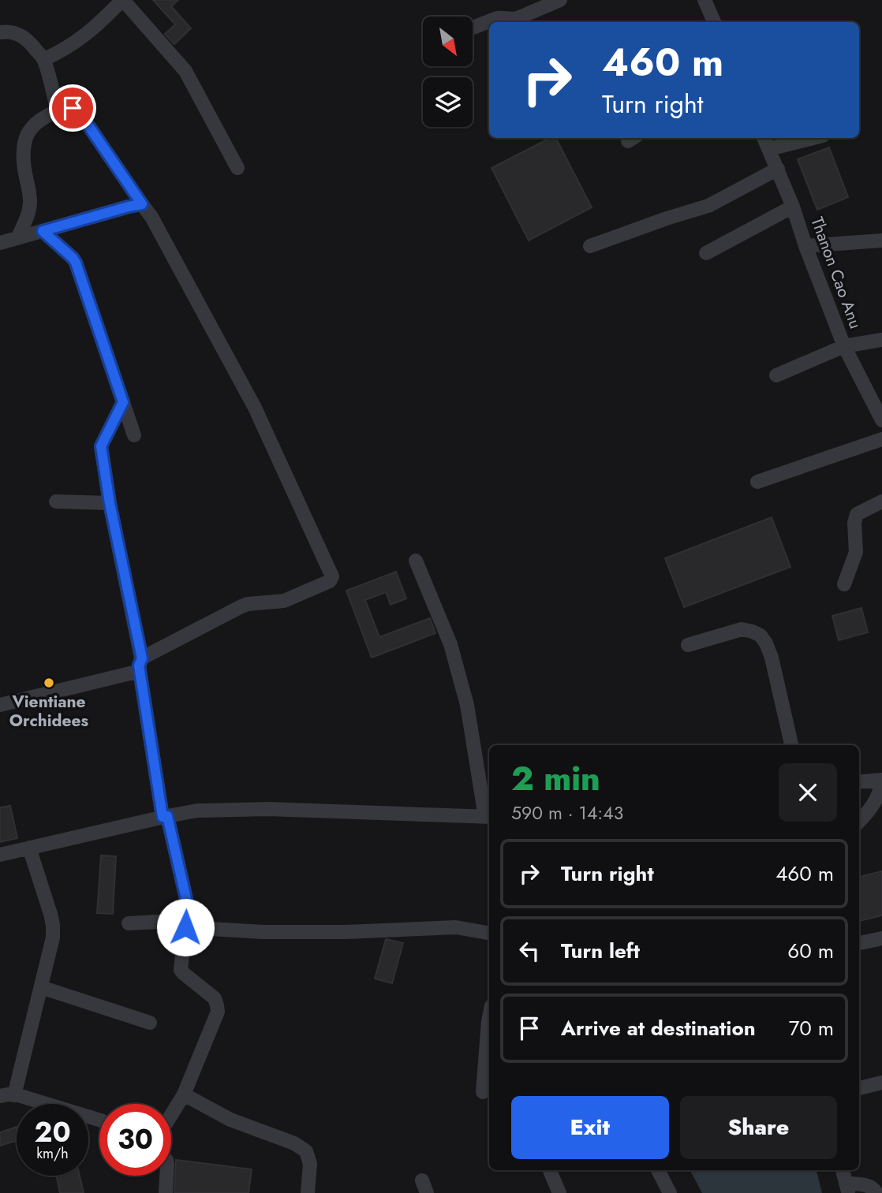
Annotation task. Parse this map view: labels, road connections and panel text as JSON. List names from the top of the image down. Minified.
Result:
{"streets":{"street":["Thanon Cao Anu"]},"places":["Vientiane Orchidees"],"north":"bottom right","page":{"turn":["460 m","Turn right"],"heading":["2 min","590 m · 14:43"],"list":[{"name":"Turn right","value":"460 m"},{"name":"Turn left","value":"60 m"},{"name":"Arrive at destination","value":"70 m"}],"buttons":["Exit","Share"],"speed":"20 km/h","limit":"30"}}
